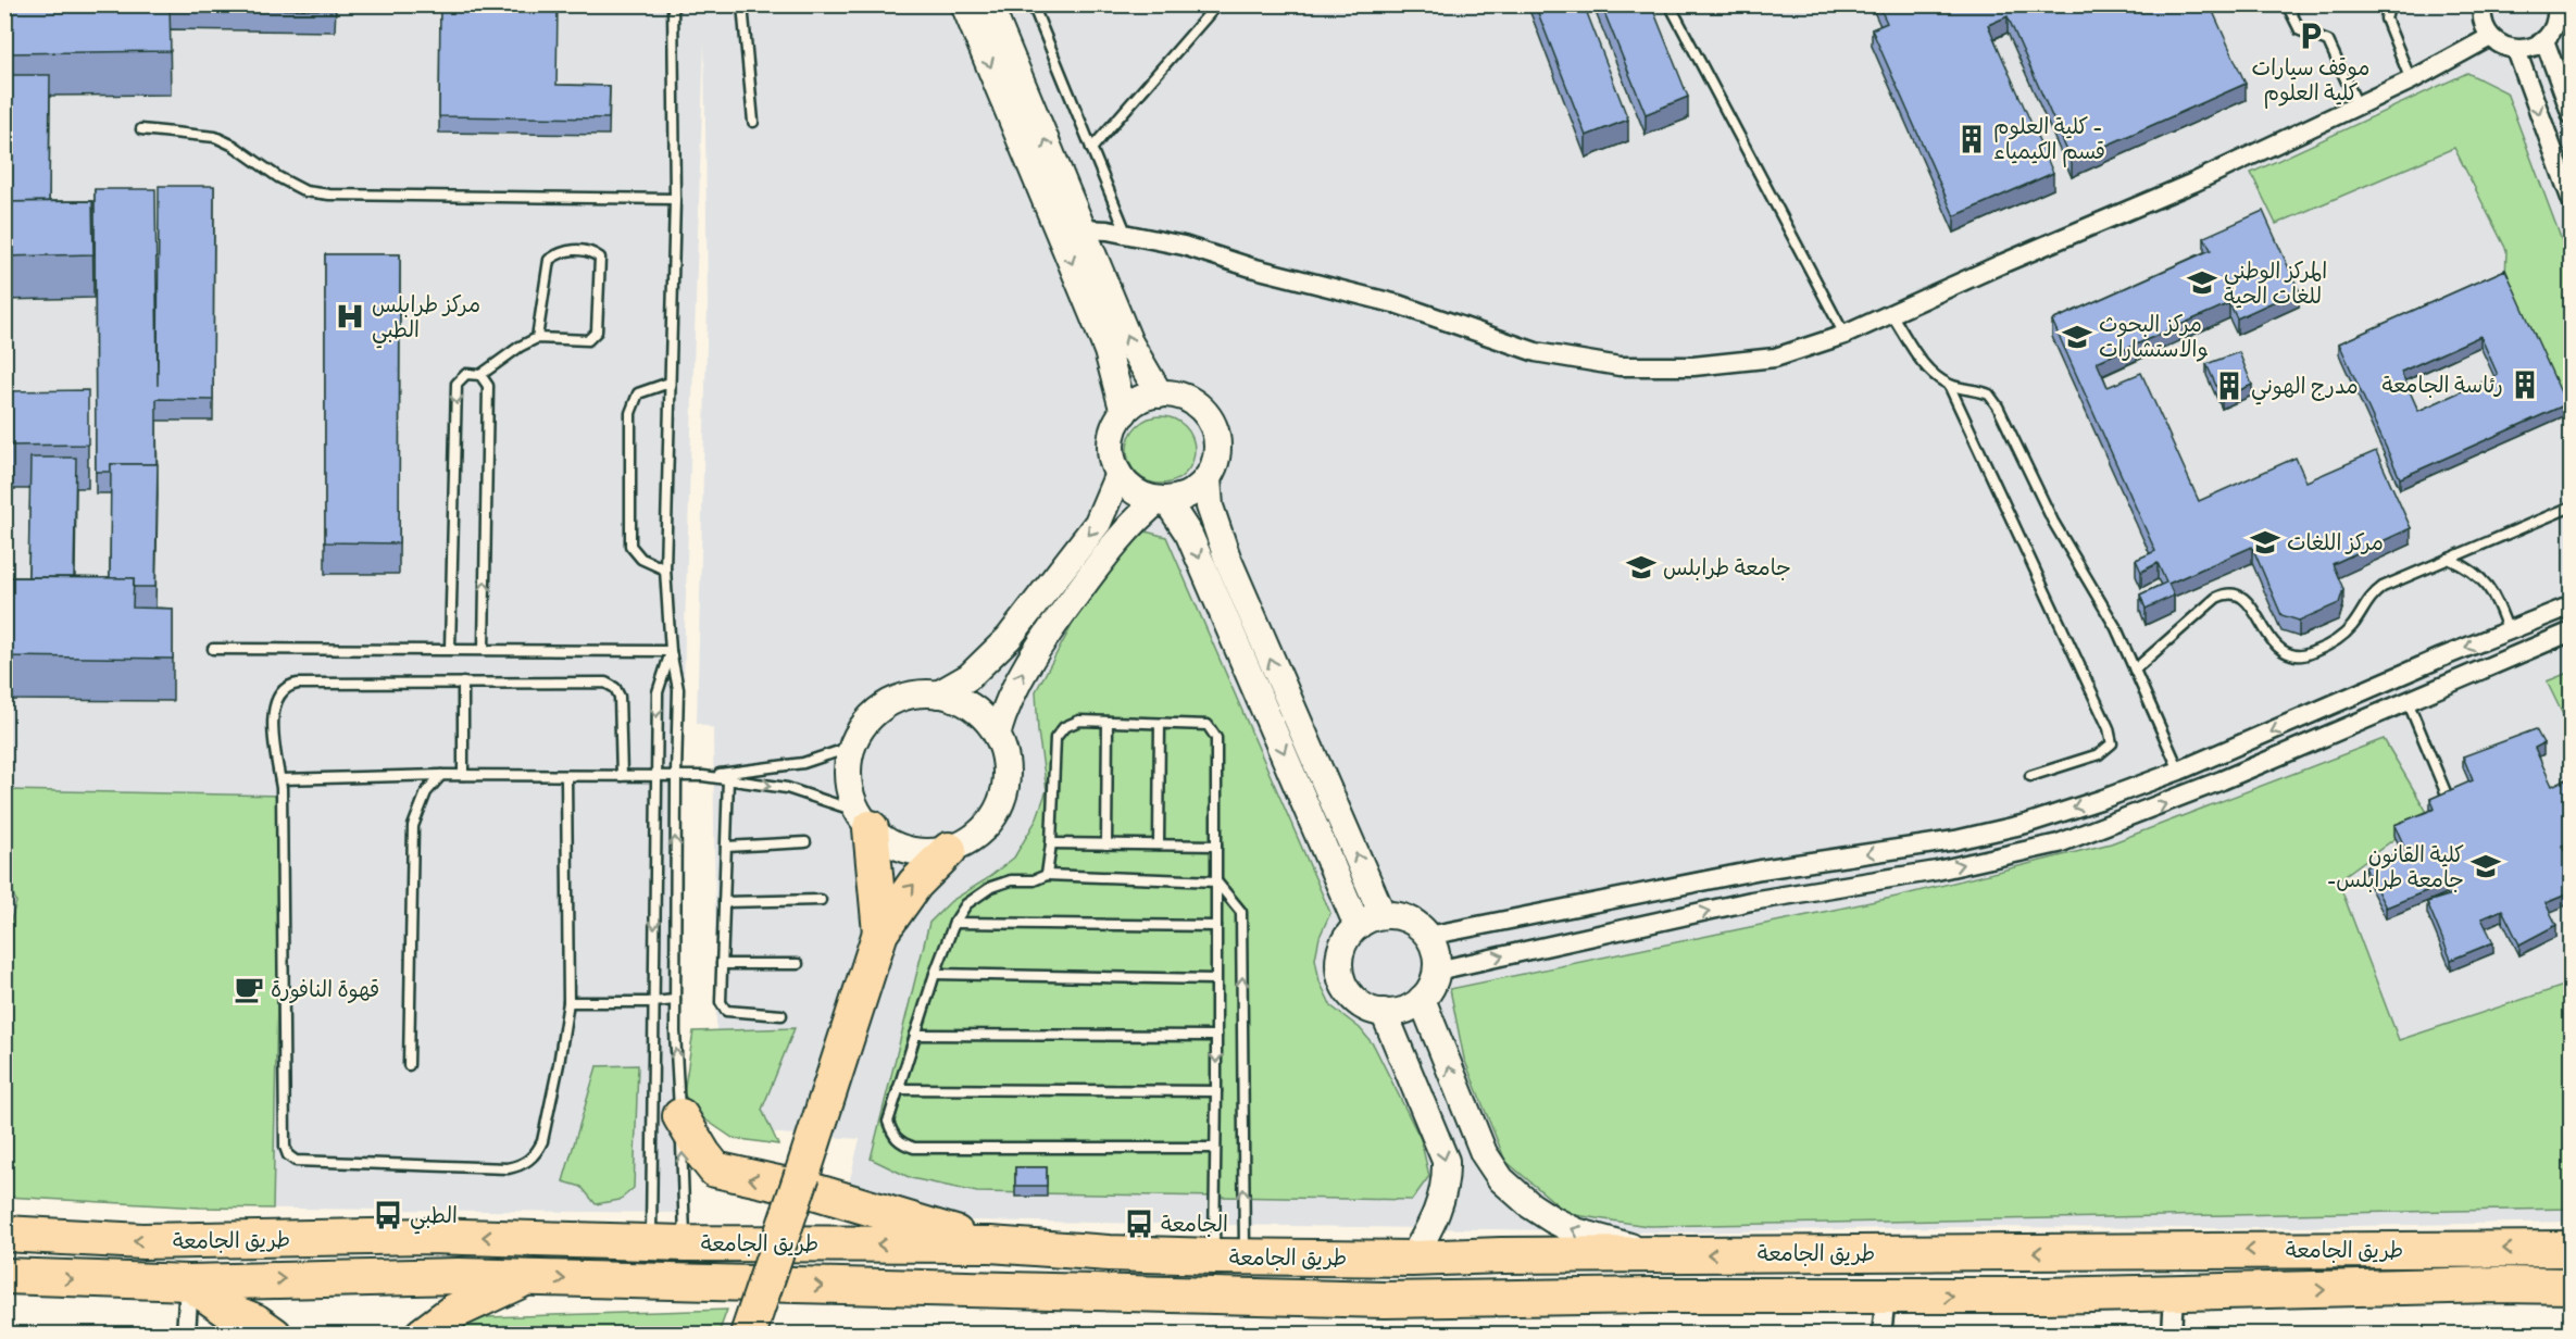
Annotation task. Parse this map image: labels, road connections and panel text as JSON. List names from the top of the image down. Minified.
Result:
{"streets":{"highway":["طريق الجامعة"]},"places":{"parking":["موقف سيارات كلية العلوم"],"building":["كلية العلوم - قسم الكيمياء","رئاسة الجامعة","مدرج الهوني"],"school or university":["المركز الوطني للغات الحية","مركز البحوث والاستشارات","مركز اللغات","جامعة طرابلس","كلية القانون -جامعة طرابلس"],"hospital":["مركز طرابلس الطبي"],"cafe":["قهوة النافورة"],"bus stop":["الطبي","الجامعة"]}}
